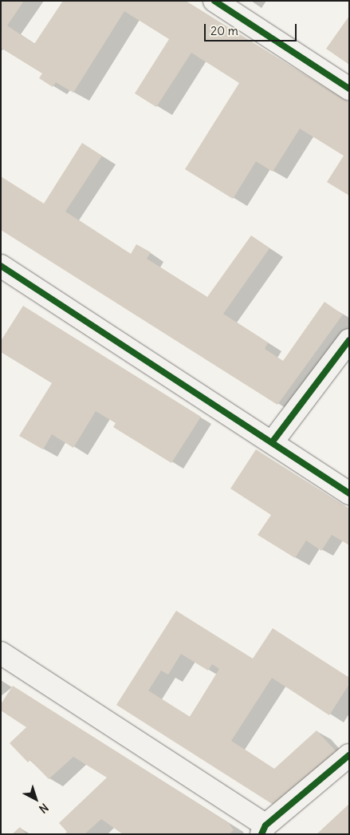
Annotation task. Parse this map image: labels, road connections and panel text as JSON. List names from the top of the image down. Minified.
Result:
{"scale_bar":"20 m","north":"bottom right"}
